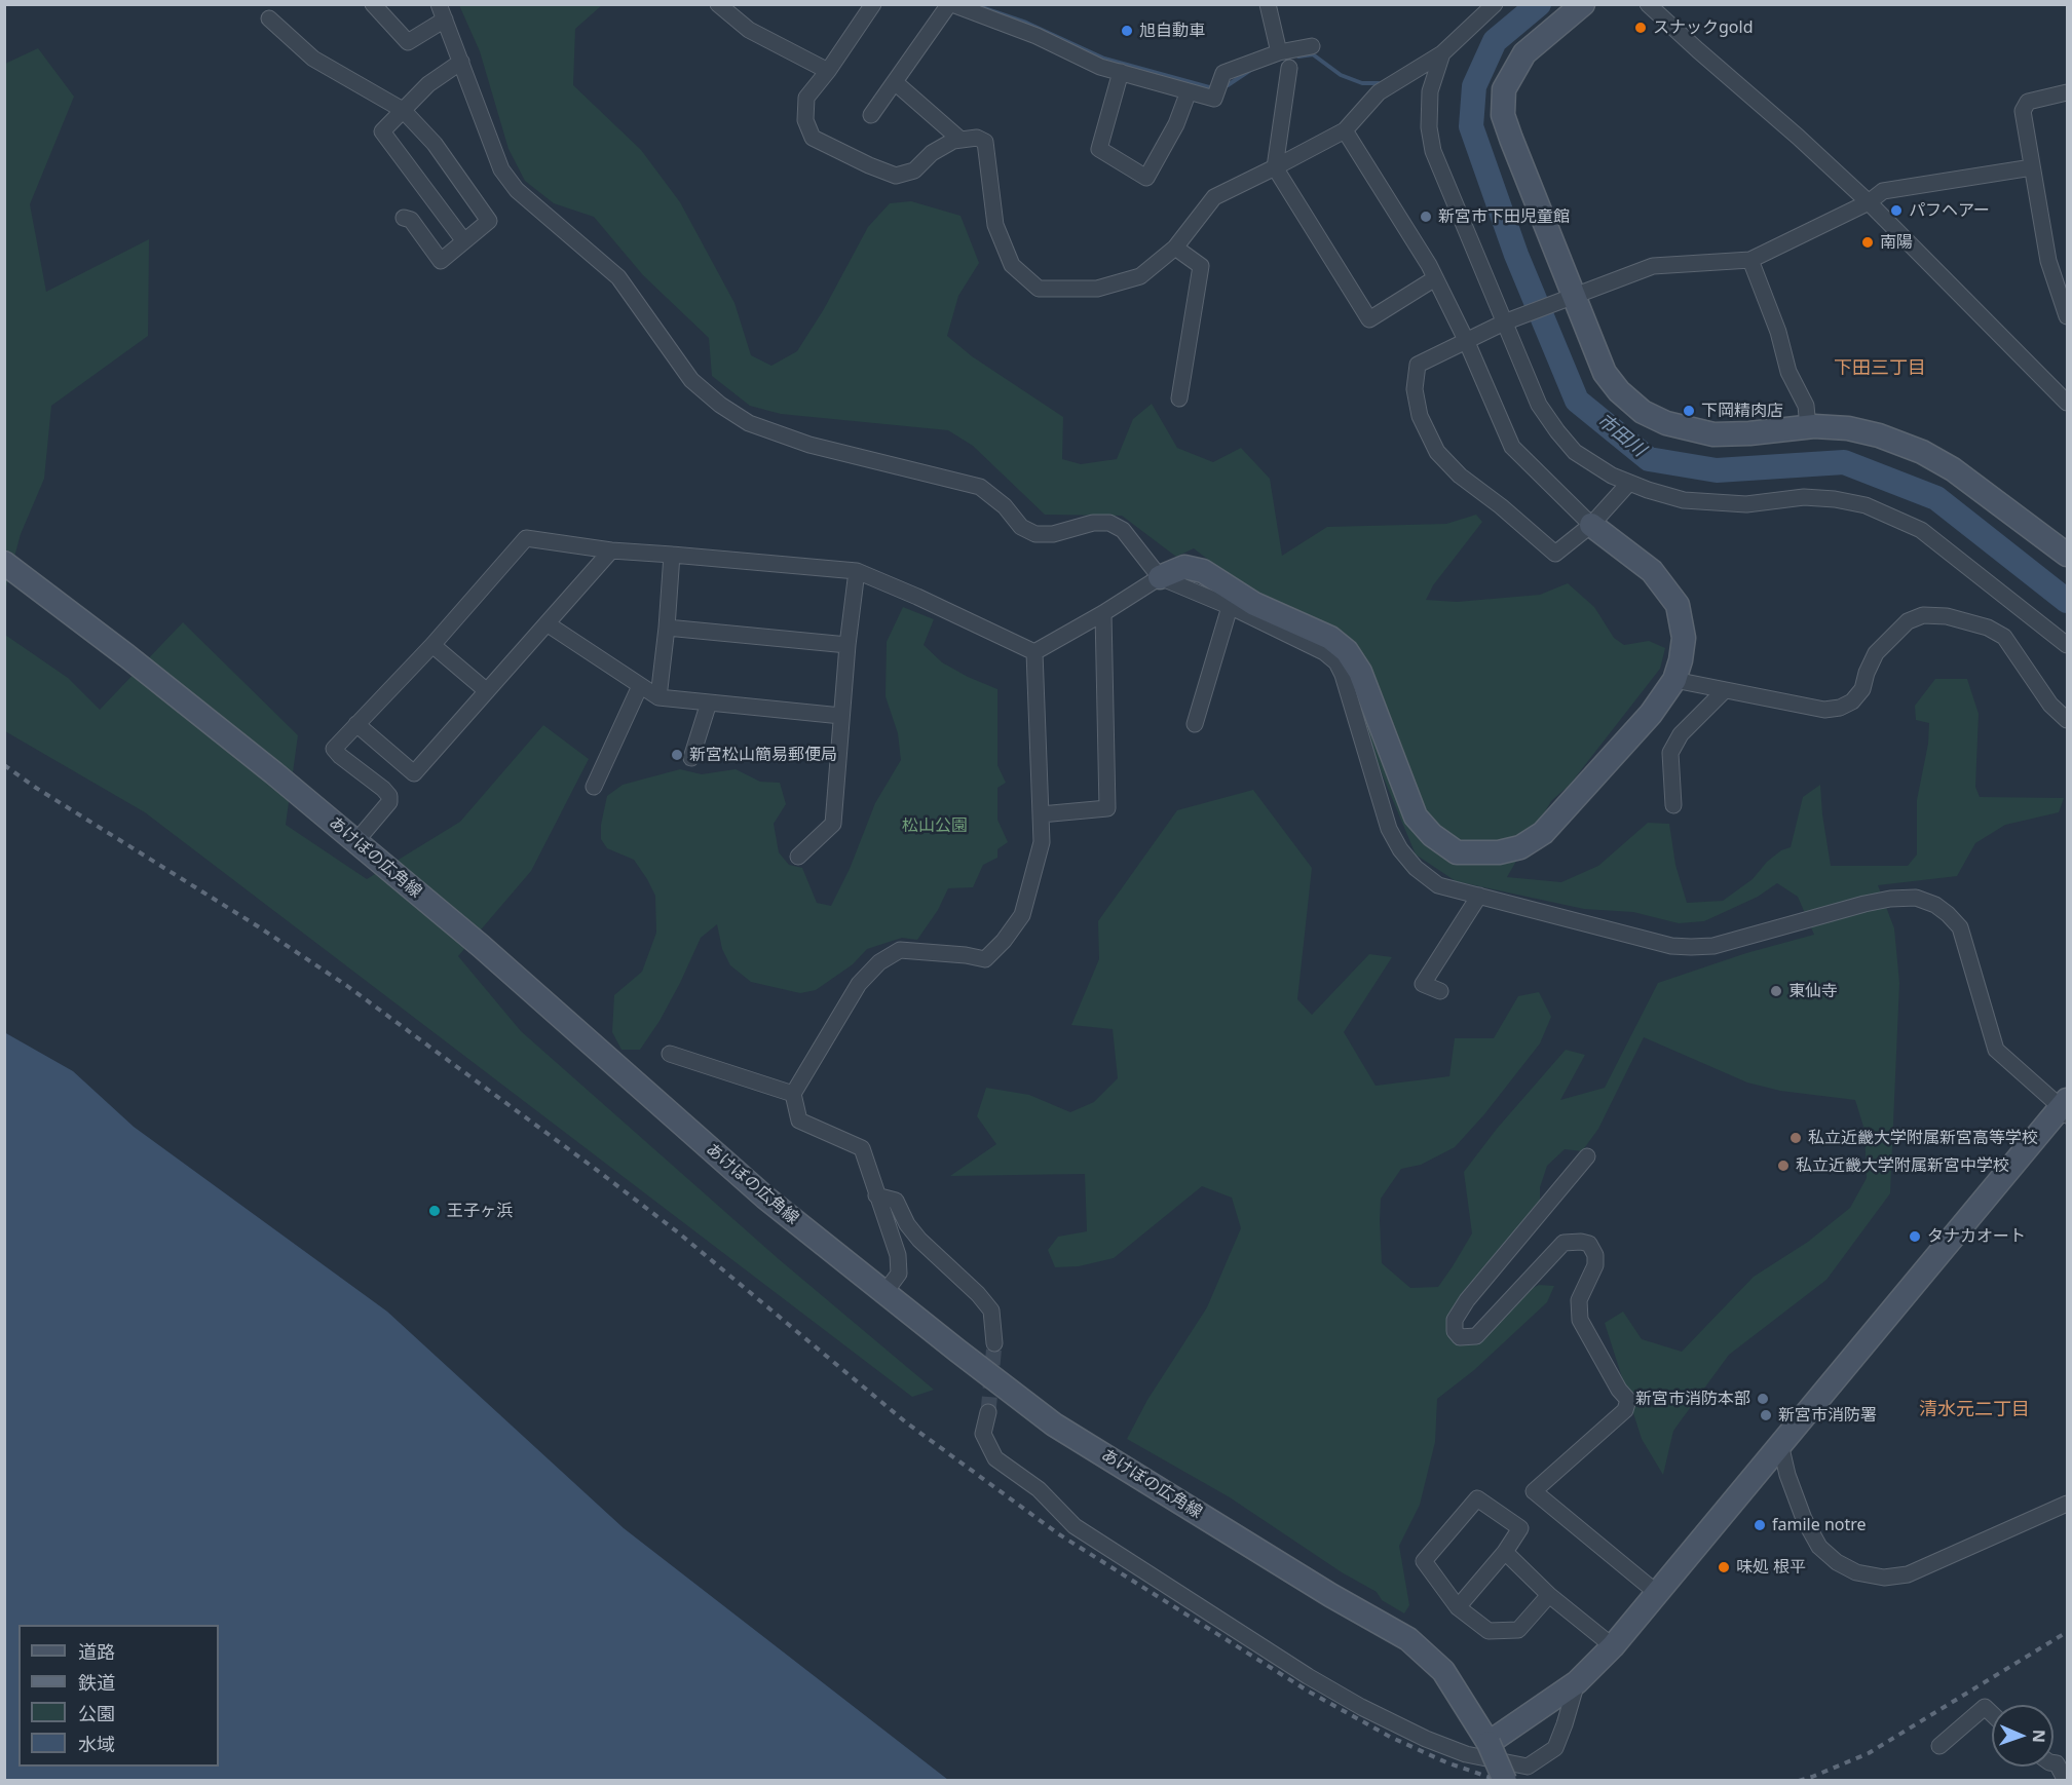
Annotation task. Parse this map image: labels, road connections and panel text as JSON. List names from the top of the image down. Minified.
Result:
{"streets":{"street":["あけぼの広角線"]},"districts":["下田三丁目","清水元二丁目"],"water":["市田川"],"parks":["松山公園"],"places":["スナックgold","旭自動車","パフヘアー","新宮市下田児童館","南陽","下岡精肉店","新宮松山簡易郵便局","東仙寺","私立近畿大学附属新宮高等学校","私立近畿大学附属新宮中学校","王子ヶ浜","タナカオート","新宮市消防本部","新宮市消防署","famile notre","味処 根平"],"legend":["道路","鉄道","公園","水域"],"north":"right"}
